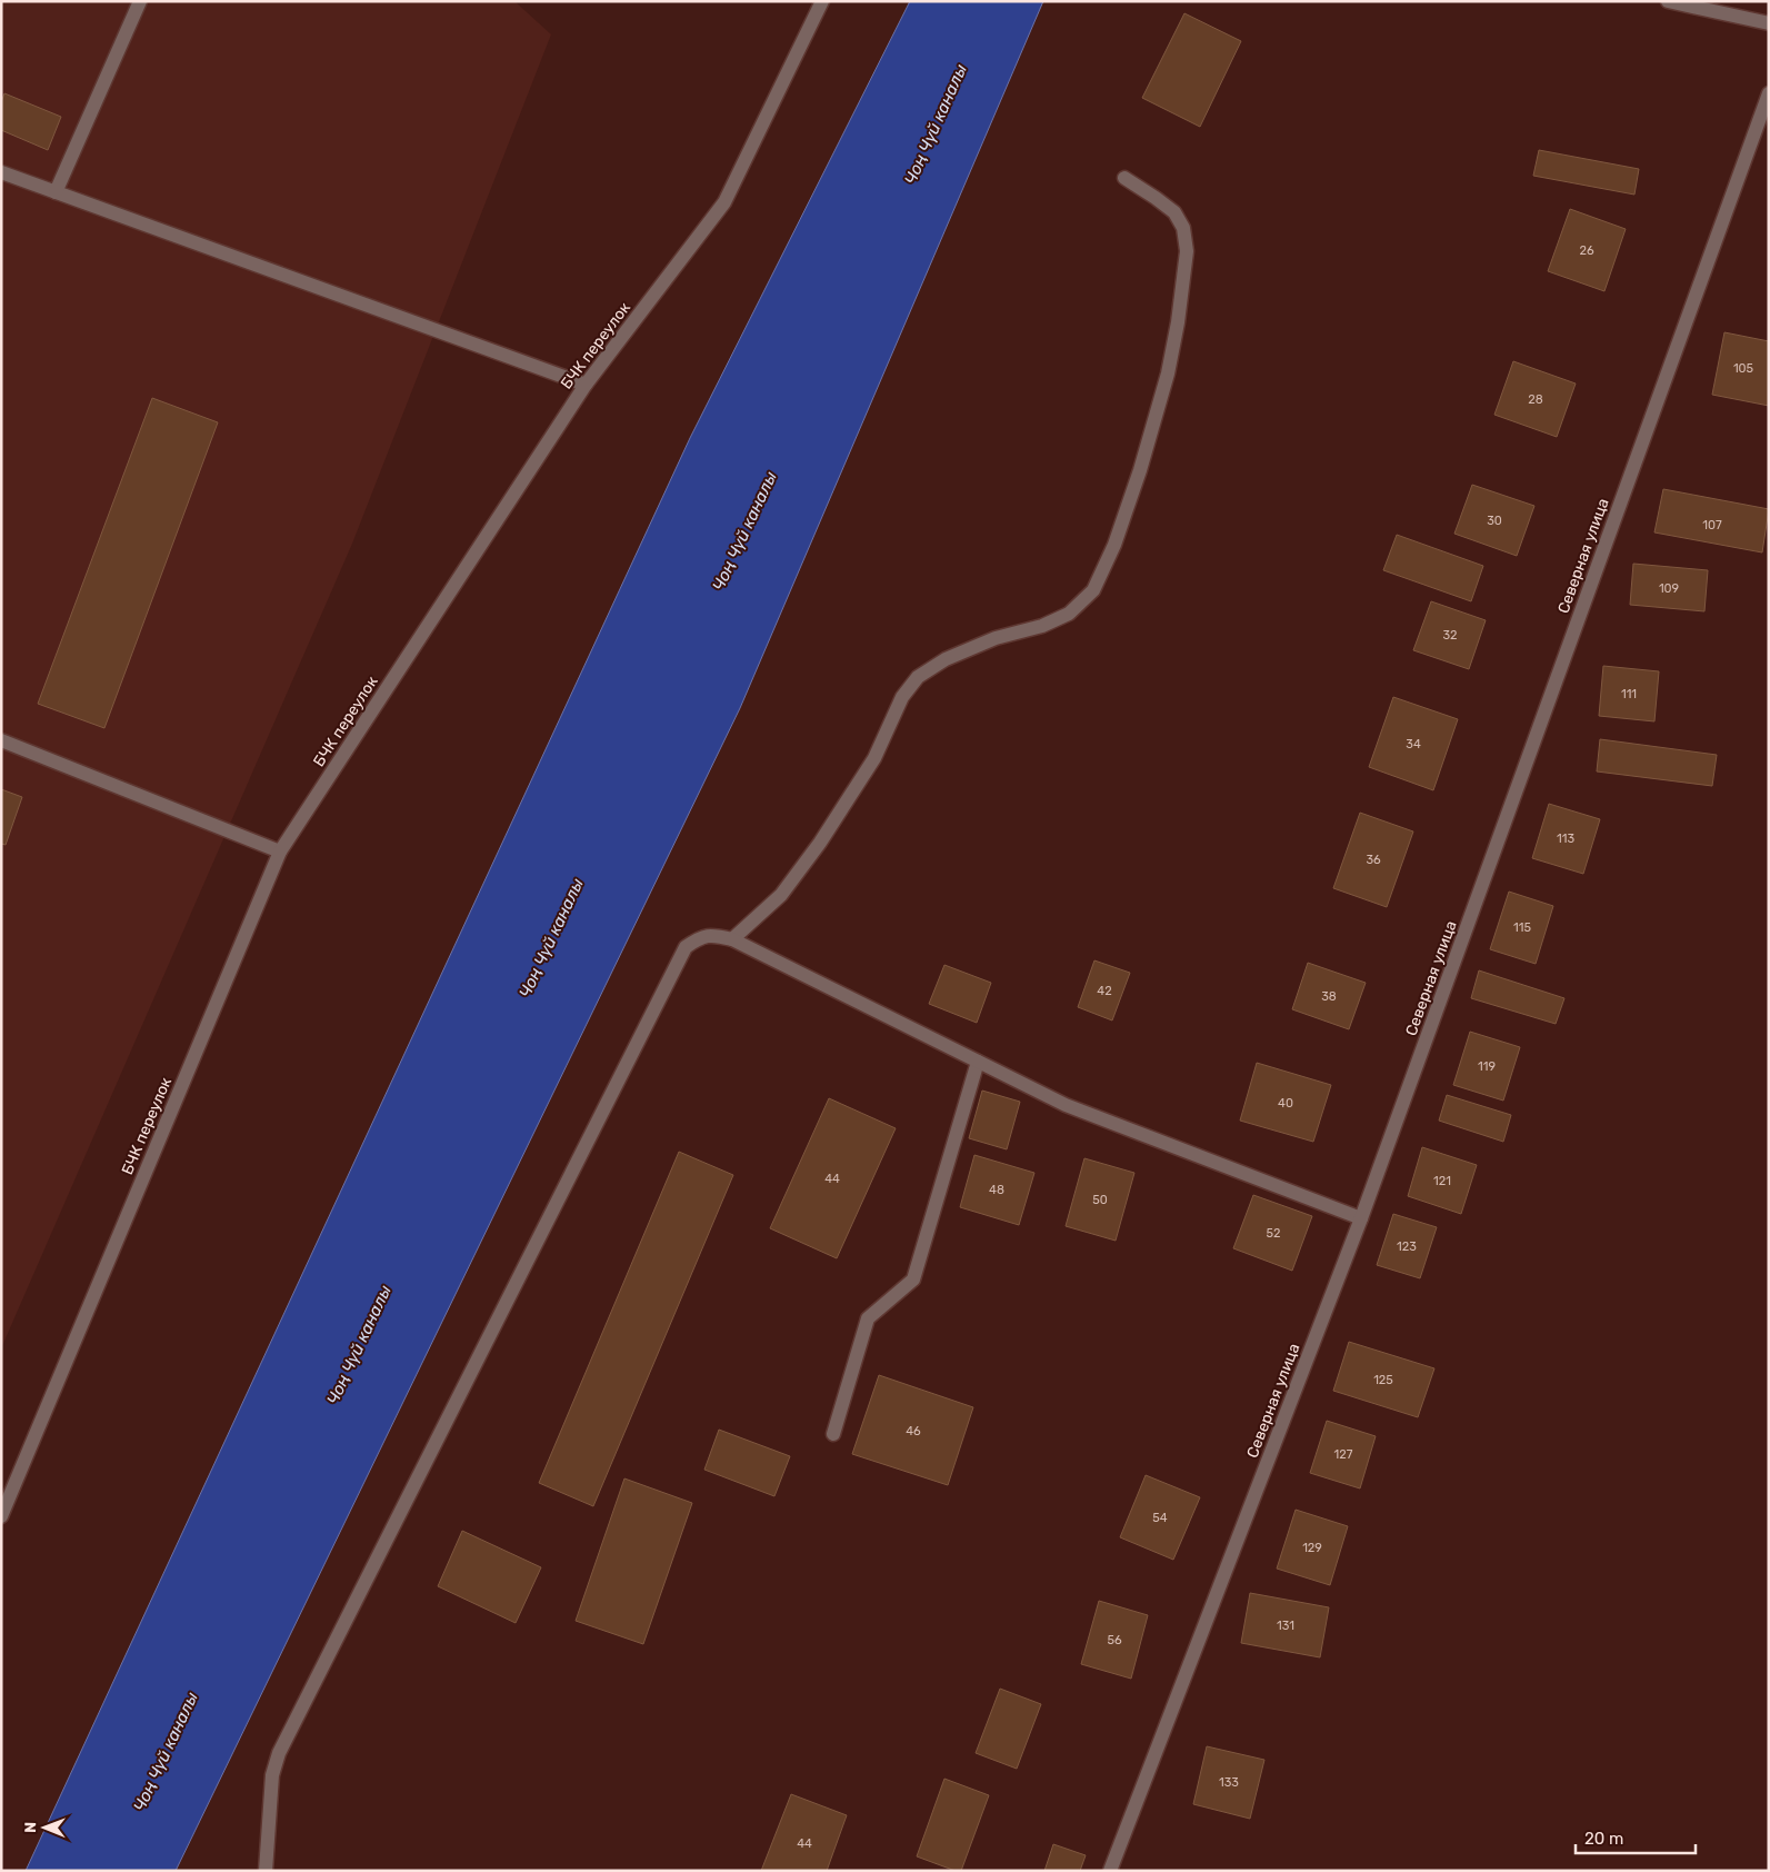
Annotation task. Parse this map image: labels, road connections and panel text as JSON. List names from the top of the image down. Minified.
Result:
{"streets":{"street":["БЧК переулок","Северная улица"]},"water":["Чоң Чүй каналы"],"house_numbers":["26","105","28","30","107","109","32","111","34","113","36","115","42","38","119","40","44","121","48","50","52","123","125","46","127","54","129","131","56","133","44"],"scale_bar":"20 m","north":"left"}
